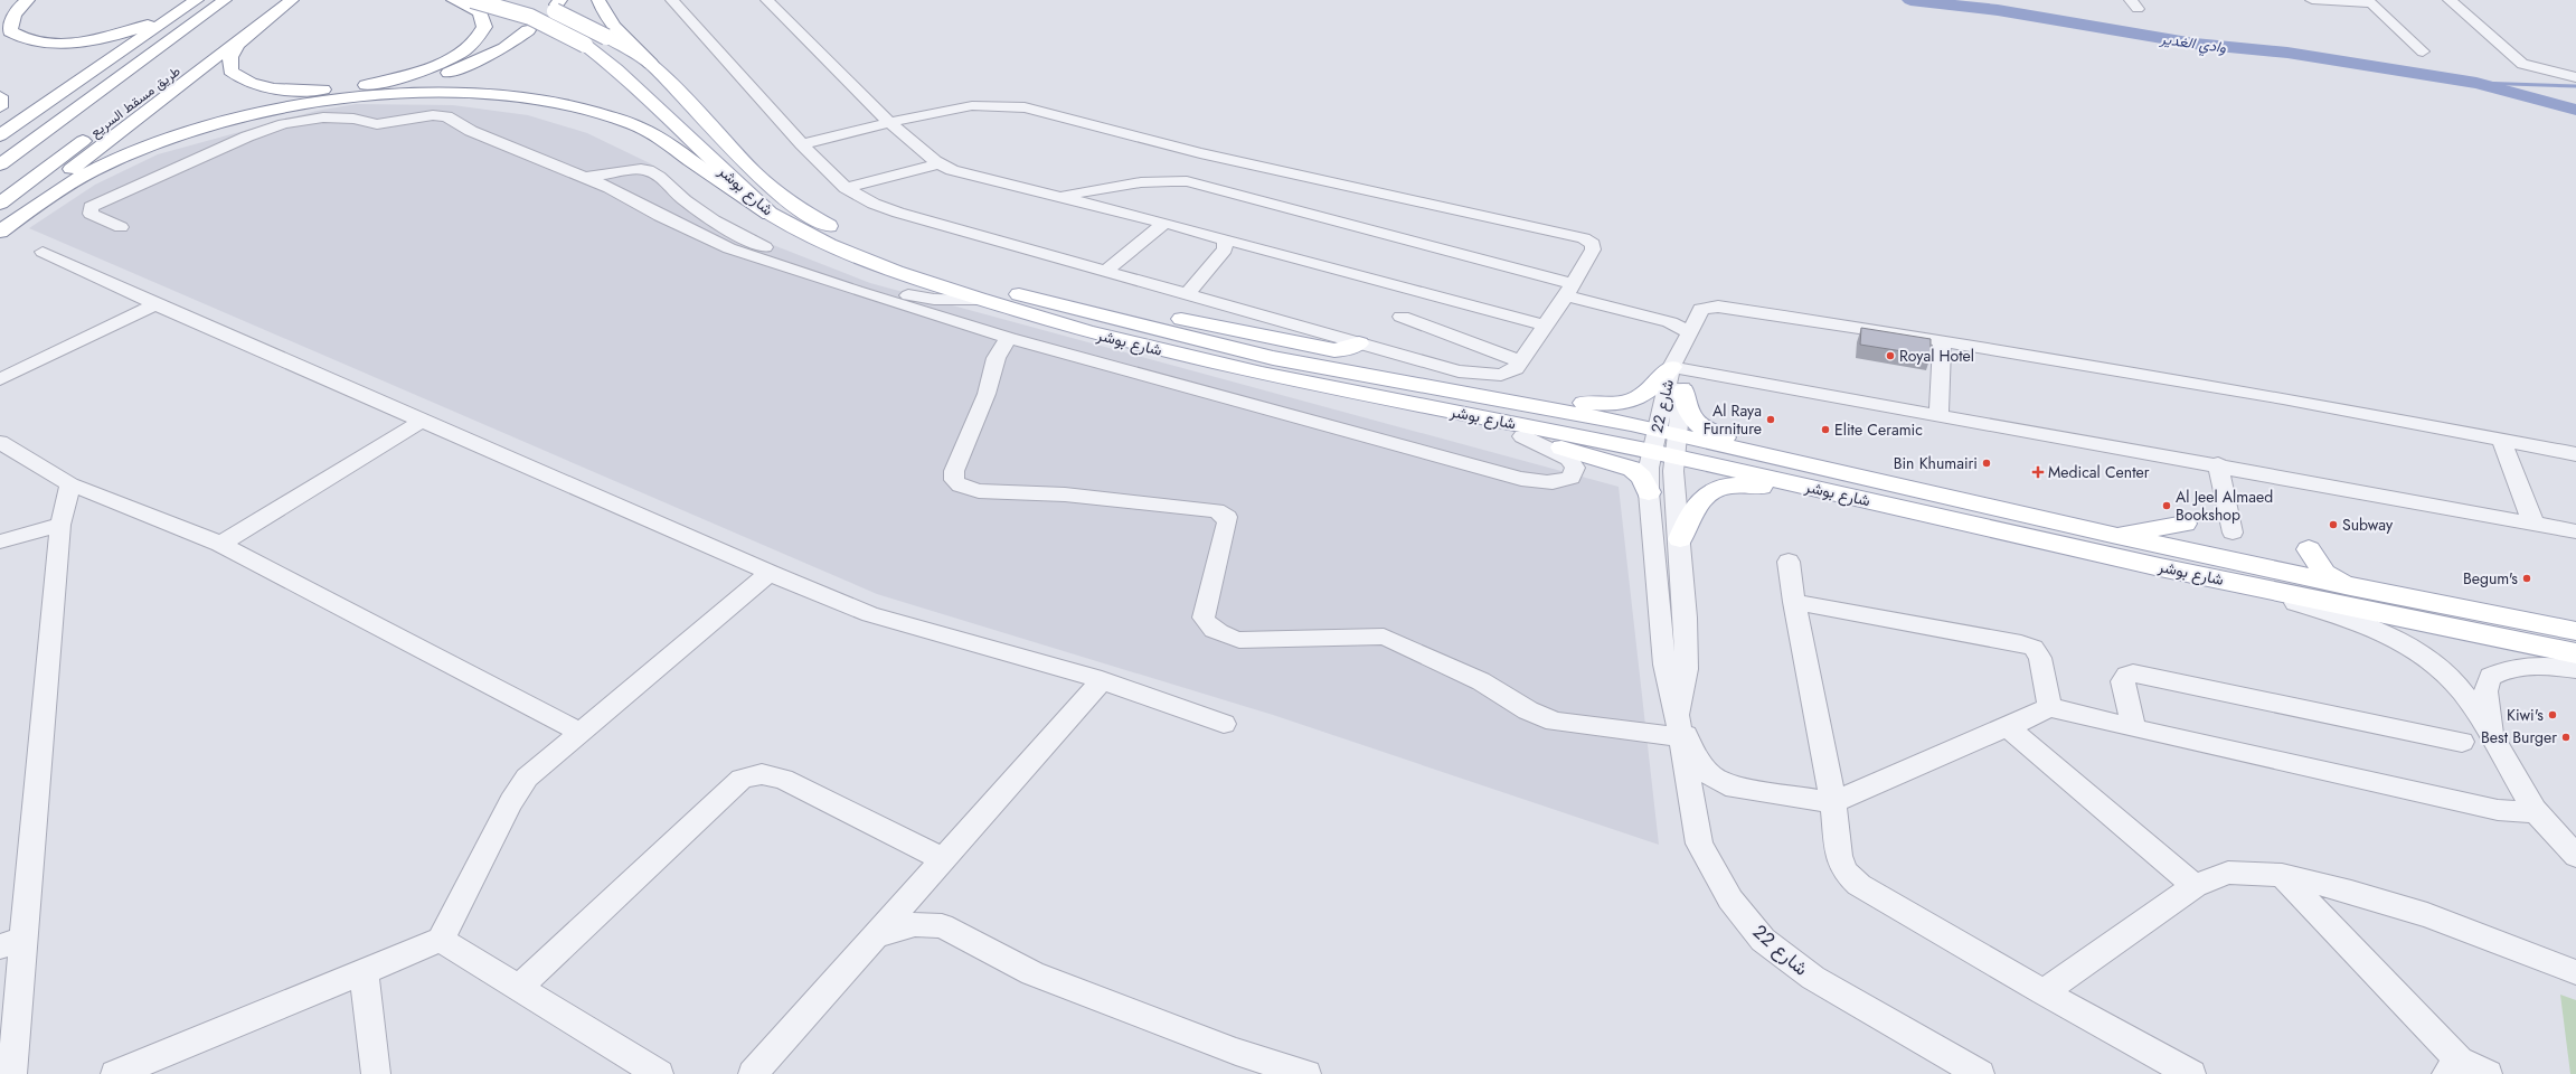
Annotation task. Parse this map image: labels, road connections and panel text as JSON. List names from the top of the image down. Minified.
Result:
{"streets":{"main road":["طريق مسقط السريع","شارع بوشر"],"street":["شارع 22"]},"crossings":[["شارع بوشر","شارع 22"]],"water":["وادي الغدير"],"places":{"other":["Royal Hotel","Al Raya Furniture","Elite Ceramic","Bin Khumairi","Al Jeel Almaed Bookshop","Subway","Begum's","Kiwi's","Best Burger"],"health":["Medical Center"]}}
